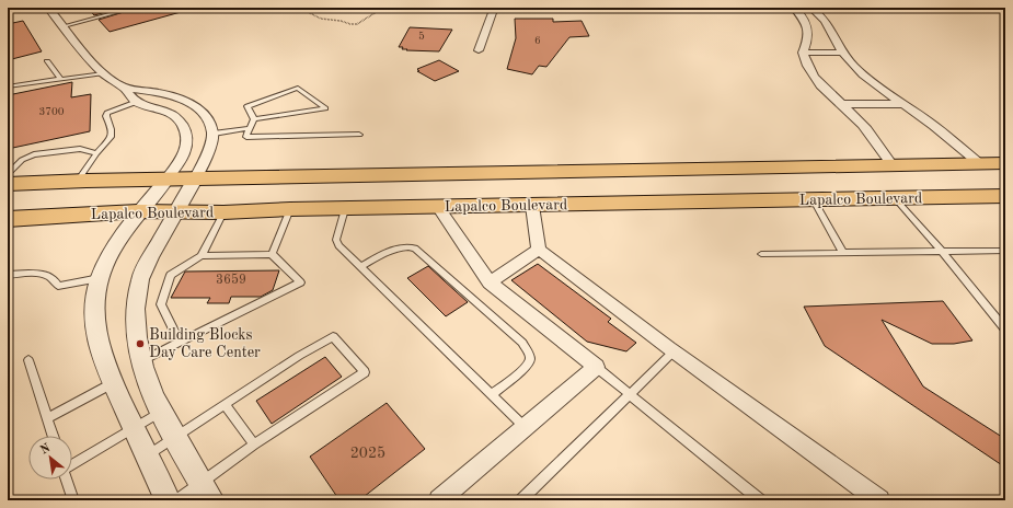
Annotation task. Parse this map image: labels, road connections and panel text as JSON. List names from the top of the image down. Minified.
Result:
{"streets":{"main road":["Lapalco Boulevard"]},"places":["Building Blocks Day Care Center"],"house_numbers":["5","6","3700","3659","2025"],"north":"top left"}
